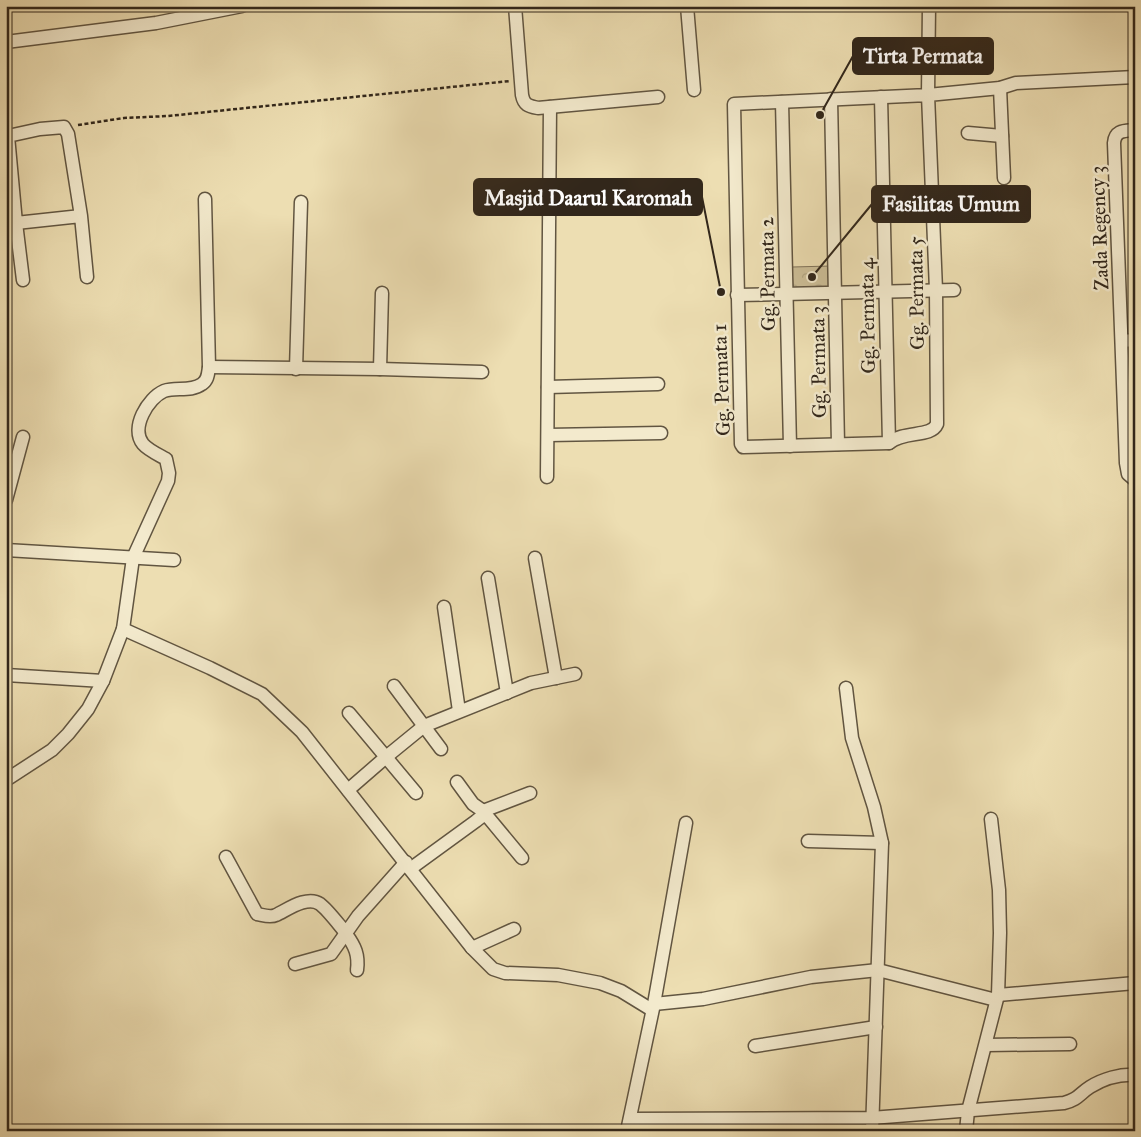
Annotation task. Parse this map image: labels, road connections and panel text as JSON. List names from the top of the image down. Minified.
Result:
{"streets":{"street":["Zada Regency 3","Gg. Permata 2","Gg. Permata 5","Gg. Permata 4","Gg. Permata 3","Gg. Permata 1"]},"crossings":[["Gg. Permata 2","Gg. Permata 1"],["Gg. Permata 5","Gg. Permata 4"]],"places":["Tirta Permata","Fasilitas Umum","Masjid Daarul Karomah"]}
